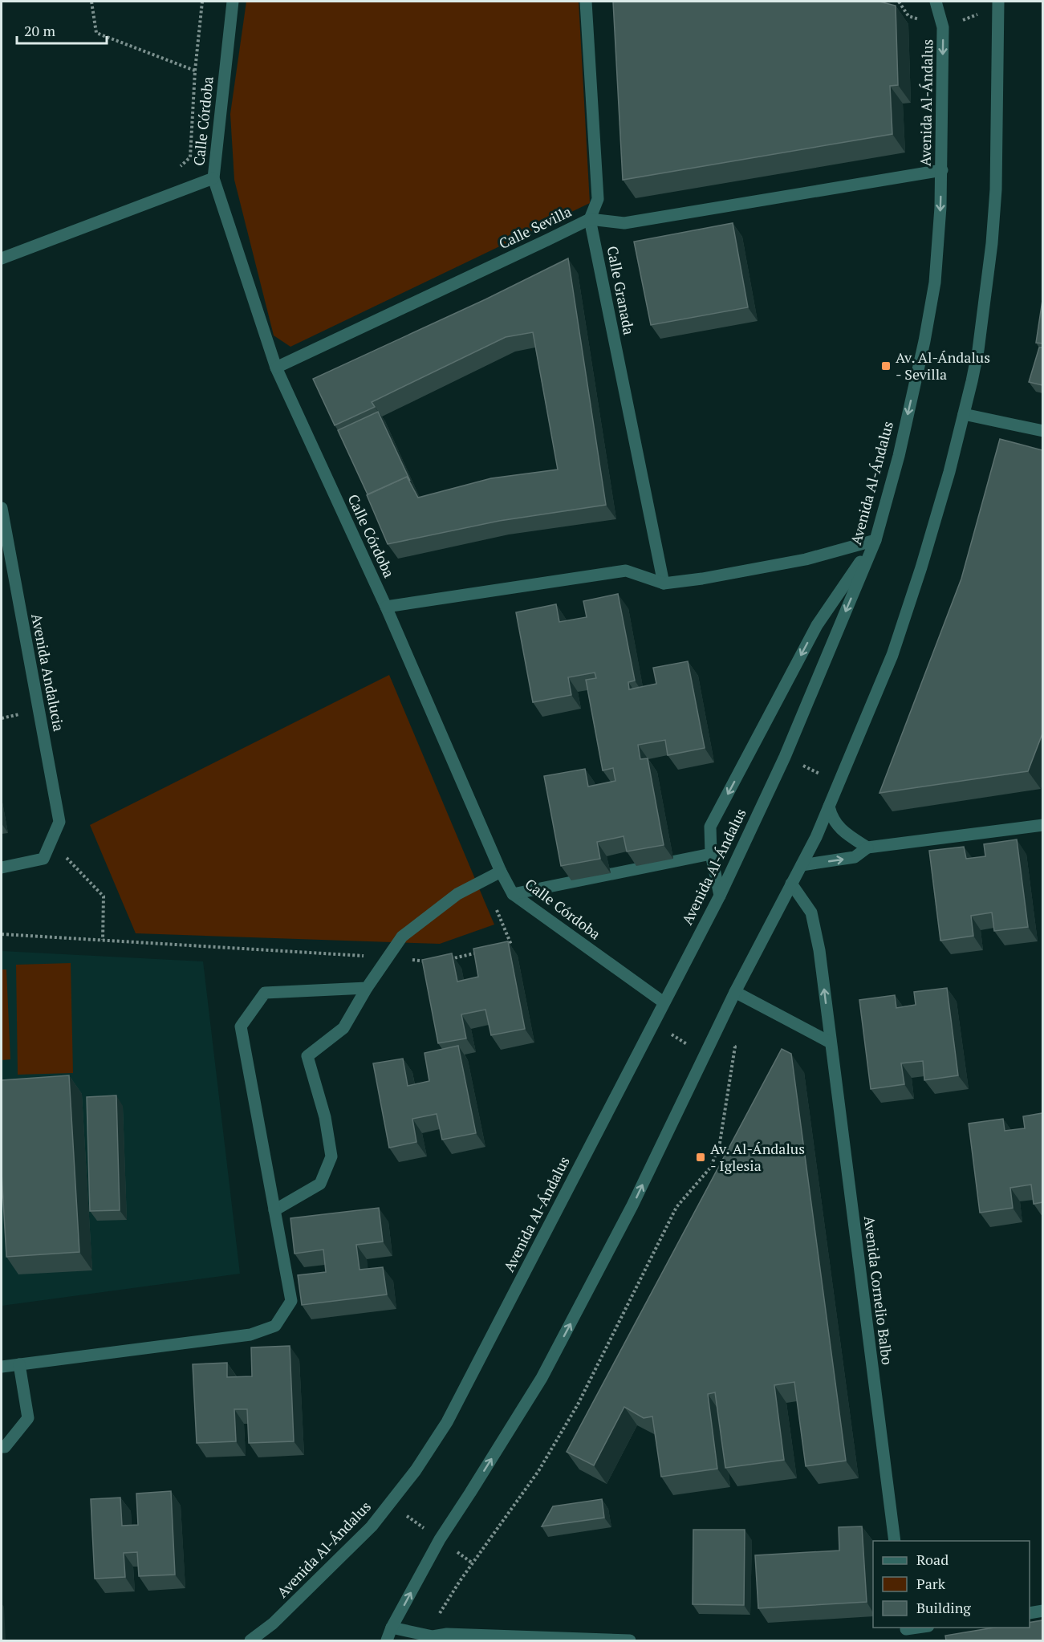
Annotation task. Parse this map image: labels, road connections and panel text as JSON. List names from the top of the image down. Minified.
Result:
{"streets":{"street":["Avenida Al-Ándalus","Calle Córdoba","Calle Sevilla","Calle Granada","Avenida Andalucia","Avenida Cornelio Balbo"]},"crossings":[["Avenida Al-Ándalus","Calle Córdoba"],["Avenida Al-Ándalus","Calle Sevilla"],["Calle Córdoba","Calle Sevilla"],["Calle Sevilla","Calle Granada"]],"places":{"transit":["Av. Al-Ándalus - Sevilla","Av. Al-Ándalus - Iglesia"]},"legend":["Road","Park","Building"],"scale_bar":"20 m"}
